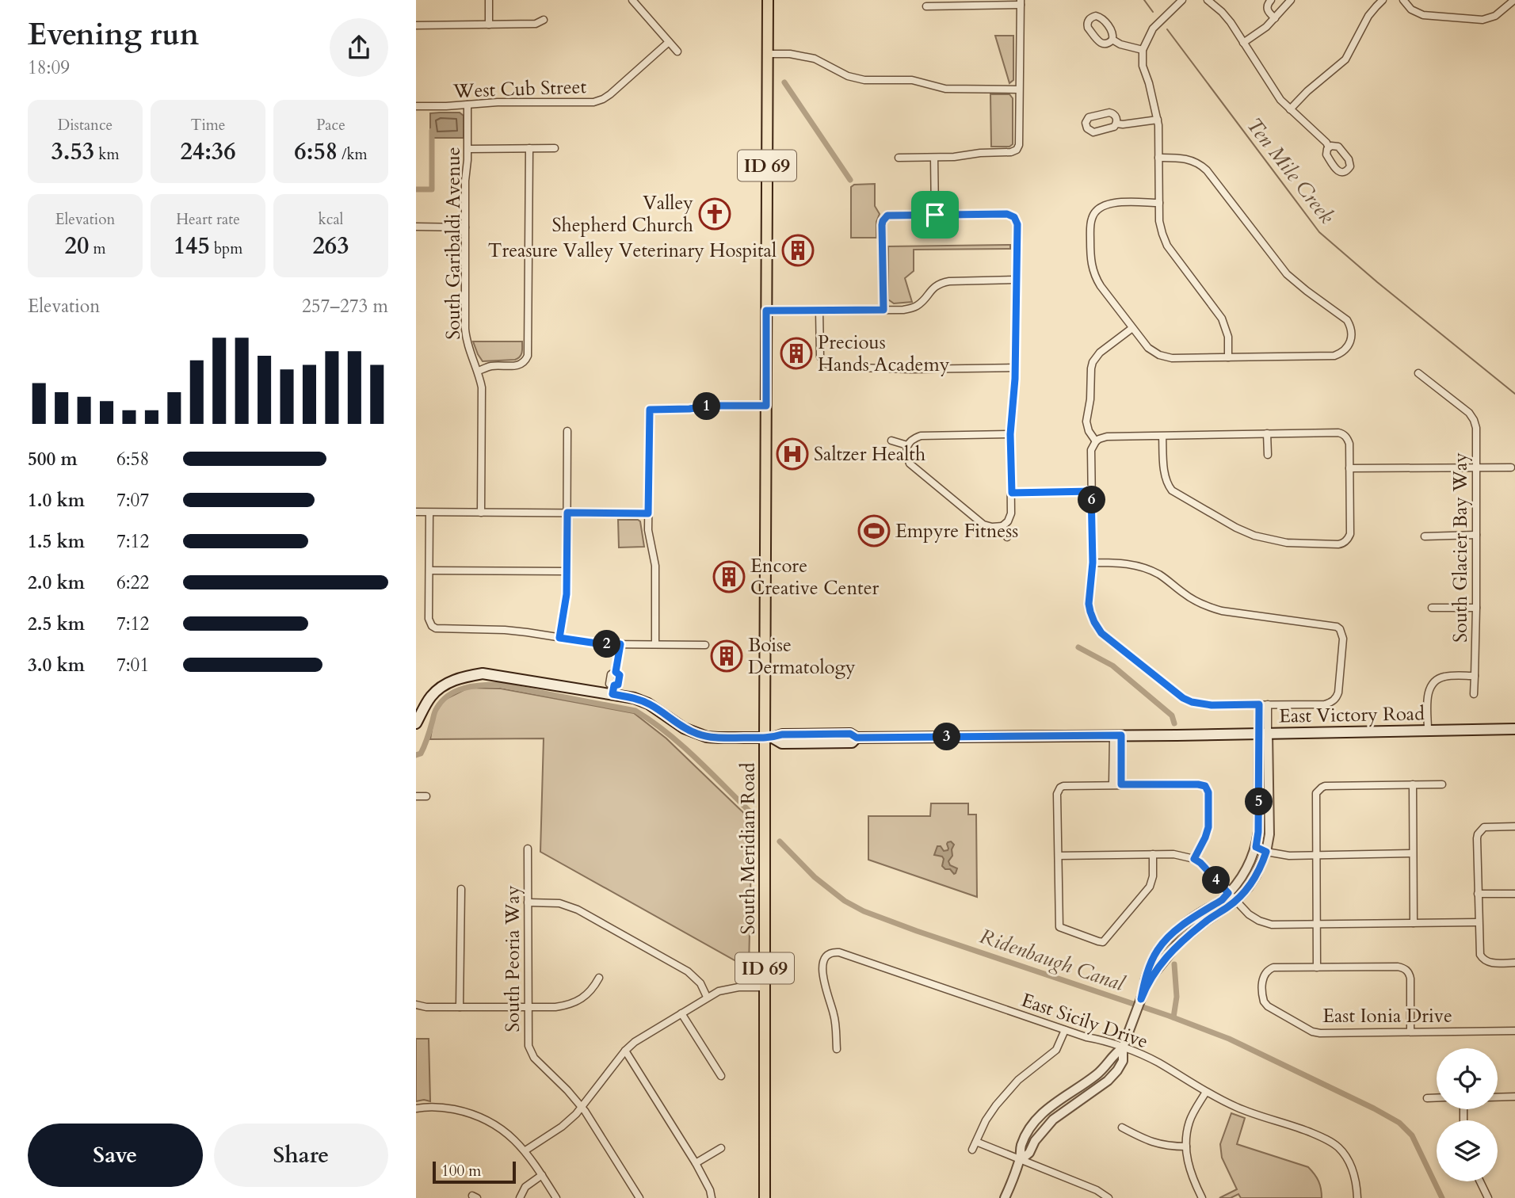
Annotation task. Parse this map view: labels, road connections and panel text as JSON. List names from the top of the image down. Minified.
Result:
{"streets":{"main road":["ID 69","East Victory Road","South Meridian Road"],"street":["West Cub Street","South Garibaldi Avenue","South Glacier Bay Way","South Peoria Way","East Ionia Drive","East Sicily Drive"]},"crossings":[["West Cub Street","South Garibaldi Avenue"],["East Victory Road","South Meridian Road"]],"water":["Ten Mile Creek","Ridenbaugh Canal"],"places":{"church":["Valley Shepherd Church"],"building":["Treasure Valley Veterinary Hospital","Precious Hands Academy","Encore Creative Center","Boise Dermatology"],"hospital":["Saltzer Health"],"sports":["Empyre Fitness"]},"scale_bar":"100 m","page":{"heading":["Evening run","18:09"],"stats":[["Distance","3.53 km"],["Time","24:36"],["Pace","6:58 /km"],["Elevation","20 m"],["Heart rate","145 bpm"],["kcal","263"]],"chart":["Elevation","257–273 m"],"pins":["1","6","2","3","5","4"],"list":[{"name":"500 m","note":"6:58"},{"name":"1.0 km","note":"7:07"},{"name":"1.5 km","note":"7:12"},{"name":"2.0 km","note":"6:22"},{"name":"2.5 km","note":"7:12"},{"name":"3.0 km","note":"7:01"}],"buttons":["Save","Share"],"scale":"100 m"}}
